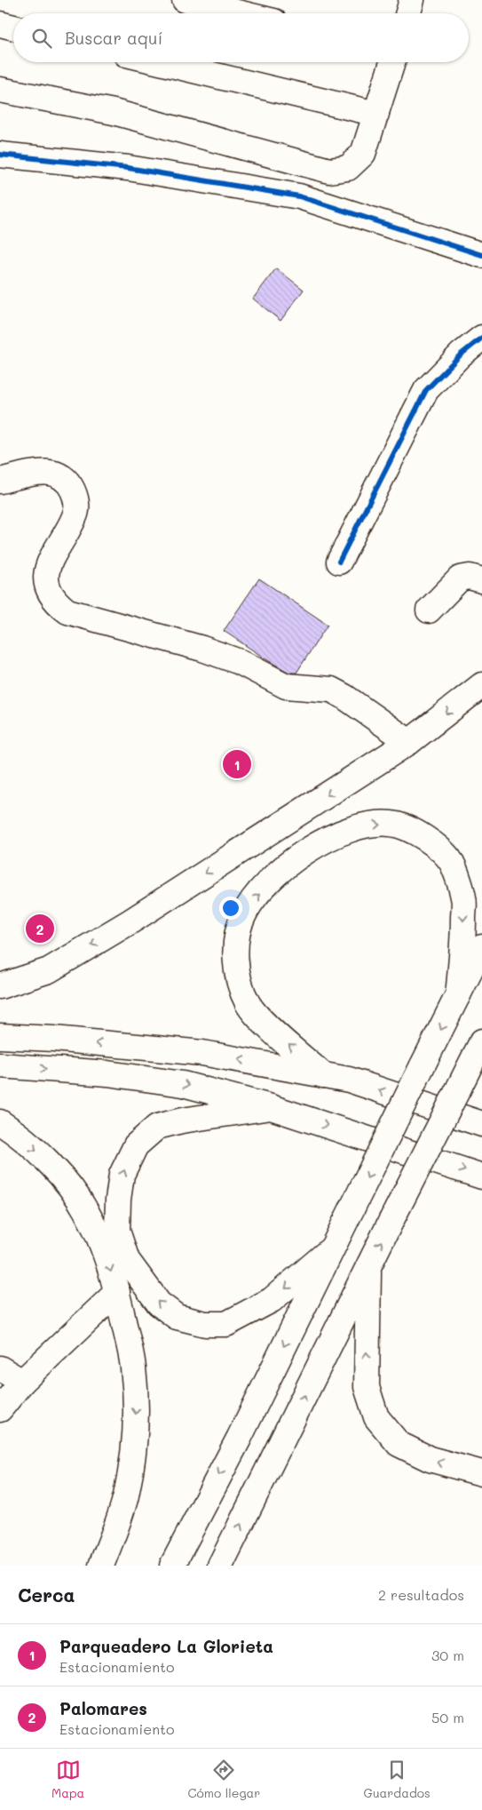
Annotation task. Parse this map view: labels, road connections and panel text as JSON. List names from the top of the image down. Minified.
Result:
{"page":{"search":"Buscar aquí","pins":["1","2"],"heading":["Cerca","2 resultados"],"list":[{"mark":"1","name":"Parqueadero La Glorieta","note":"Estacionamiento","value":"30 m"},{"mark":"2","name":"Palomares","note":"Estacionamiento","value":"50 m"}],"nav":["Mapa","Cómo llegar","Guardados"]}}
